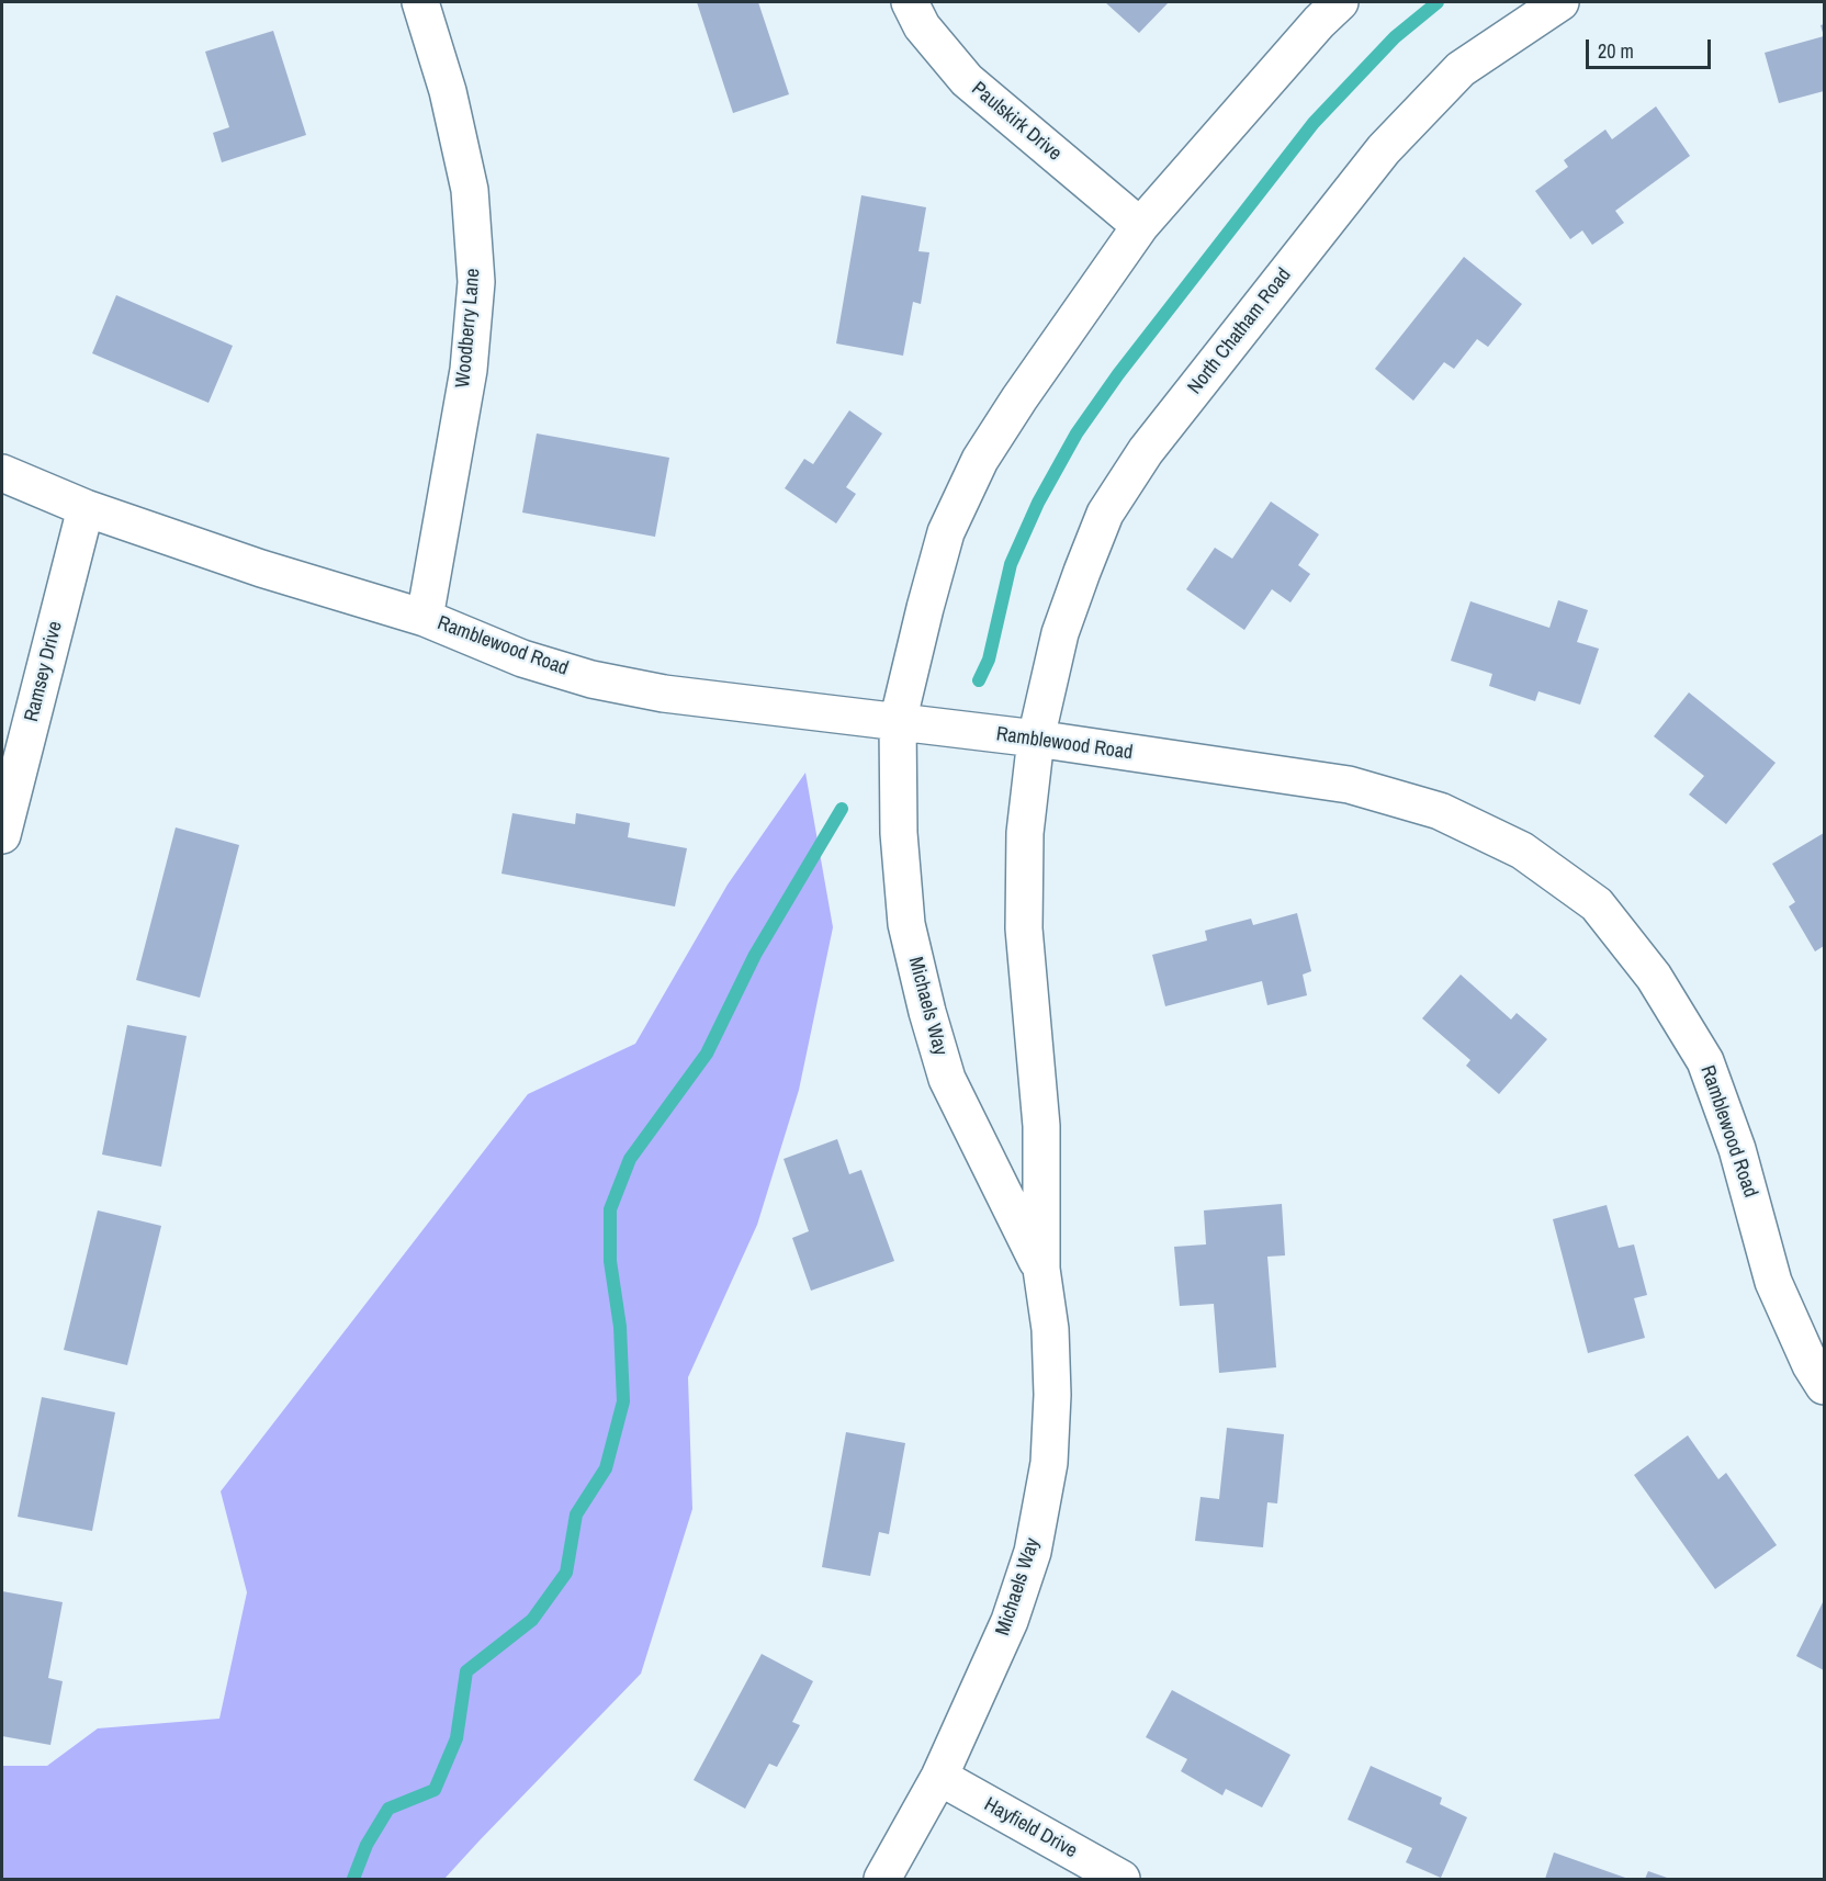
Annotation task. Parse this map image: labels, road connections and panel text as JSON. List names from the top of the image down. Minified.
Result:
{"streets":{"street":["Paulskirk Drive","Woodberry Lane","North Chatham Road","Ramblewood Road","Ramsey Drive","Michaels Way","Hayfield Drive"]},"crossings":[["Woodberry Lane","Ramblewood Road"],["North Chatham Road","Ramblewood Road"],["North Chatham Road","Michaels Way"],["Ramblewood Road","Ramsey Drive"],["Ramblewood Road","Michaels Way"],["Michaels Way","Hayfield Drive"]],"scale_bar":"20 m"}
